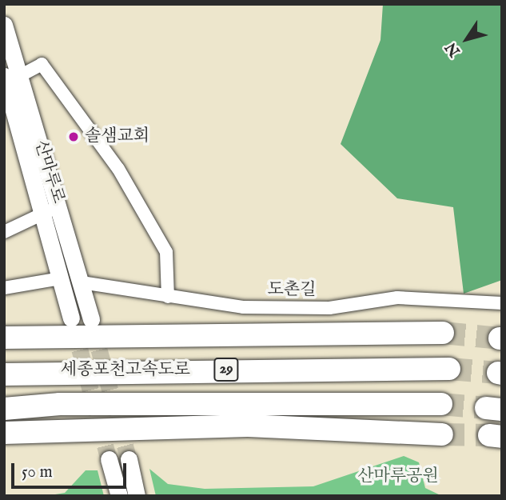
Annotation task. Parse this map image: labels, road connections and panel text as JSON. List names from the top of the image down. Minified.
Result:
{"streets":{"highway":["29","세종포천고속도로"],"street":["산마루로","도촌길"]},"crossings":[["산마루로","도촌길"]],"parks":["산마루공원"],"places":["솔샘교회"],"scale_bar":"50 m","north":"bottom left"}
